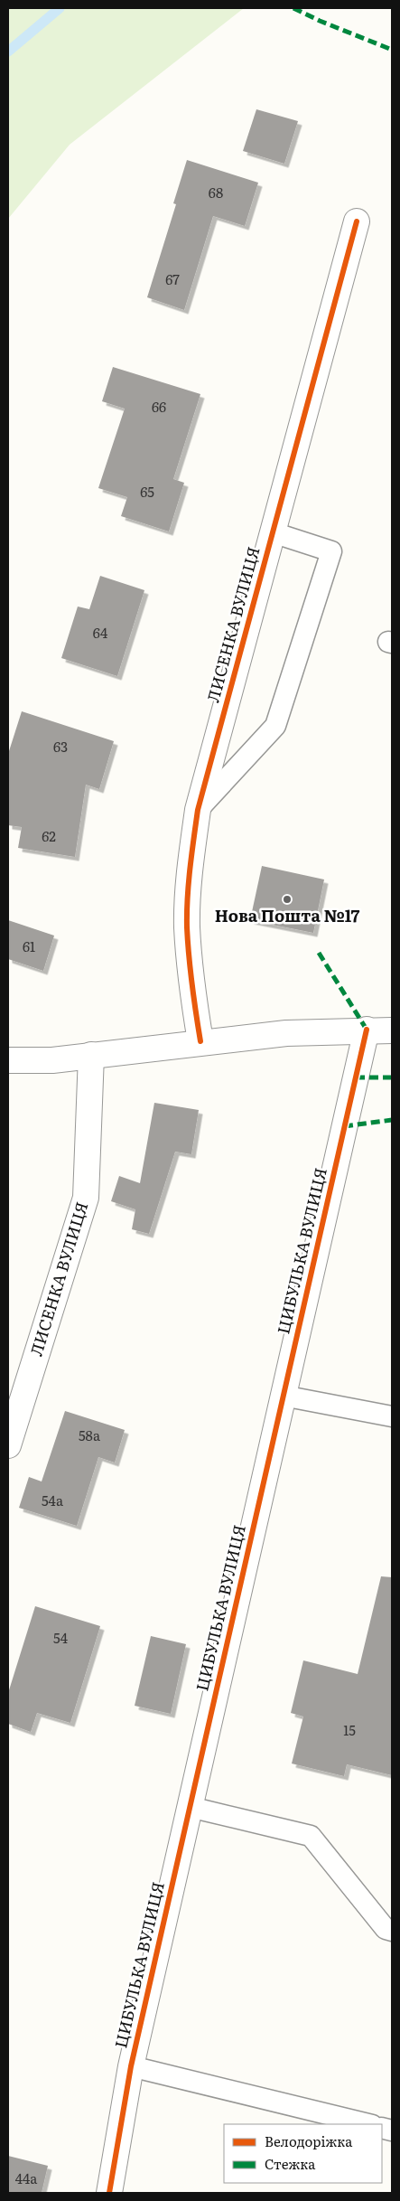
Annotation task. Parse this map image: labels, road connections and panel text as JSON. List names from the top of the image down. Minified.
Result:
{"streets":{"street":["ЛИСЕНКА ВУЛИЦЯ","ЦИБУЛЬКА ВУЛИЦЯ"]},"places":["Нова Пошта №17"],"house_numbers":["68","67","66","65","64","63","62","61","58а","54а","54","15","44а"],"legend":["Велодоріжка","Стежка"]}
